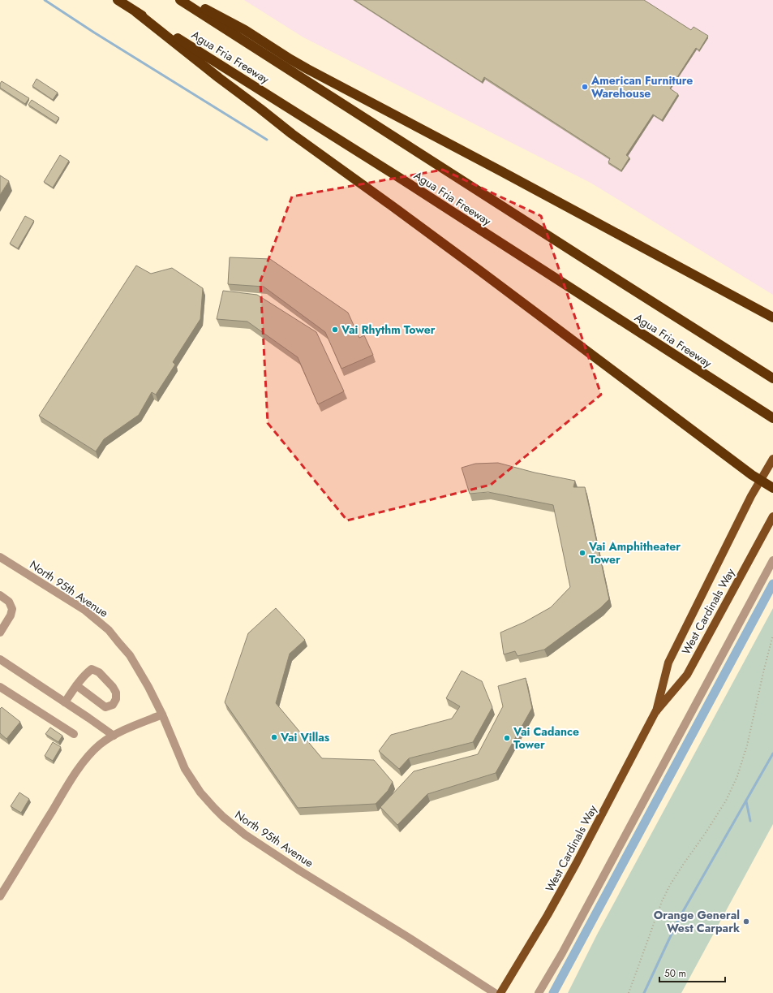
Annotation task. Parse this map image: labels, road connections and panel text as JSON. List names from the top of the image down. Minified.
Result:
{"streets":{"highway":["Agua Fria Freeway"],"main road":["West Cardinals Way"],"street":["North 95th Avenue"]},"places":["American Furniture Warehouse","Vai Rhythm Tower","Vai Amphitheater Tower","Vai Villas","Vai Cadance Tower","Orange General West Carpark"],"scale_bar":"50 m"}
